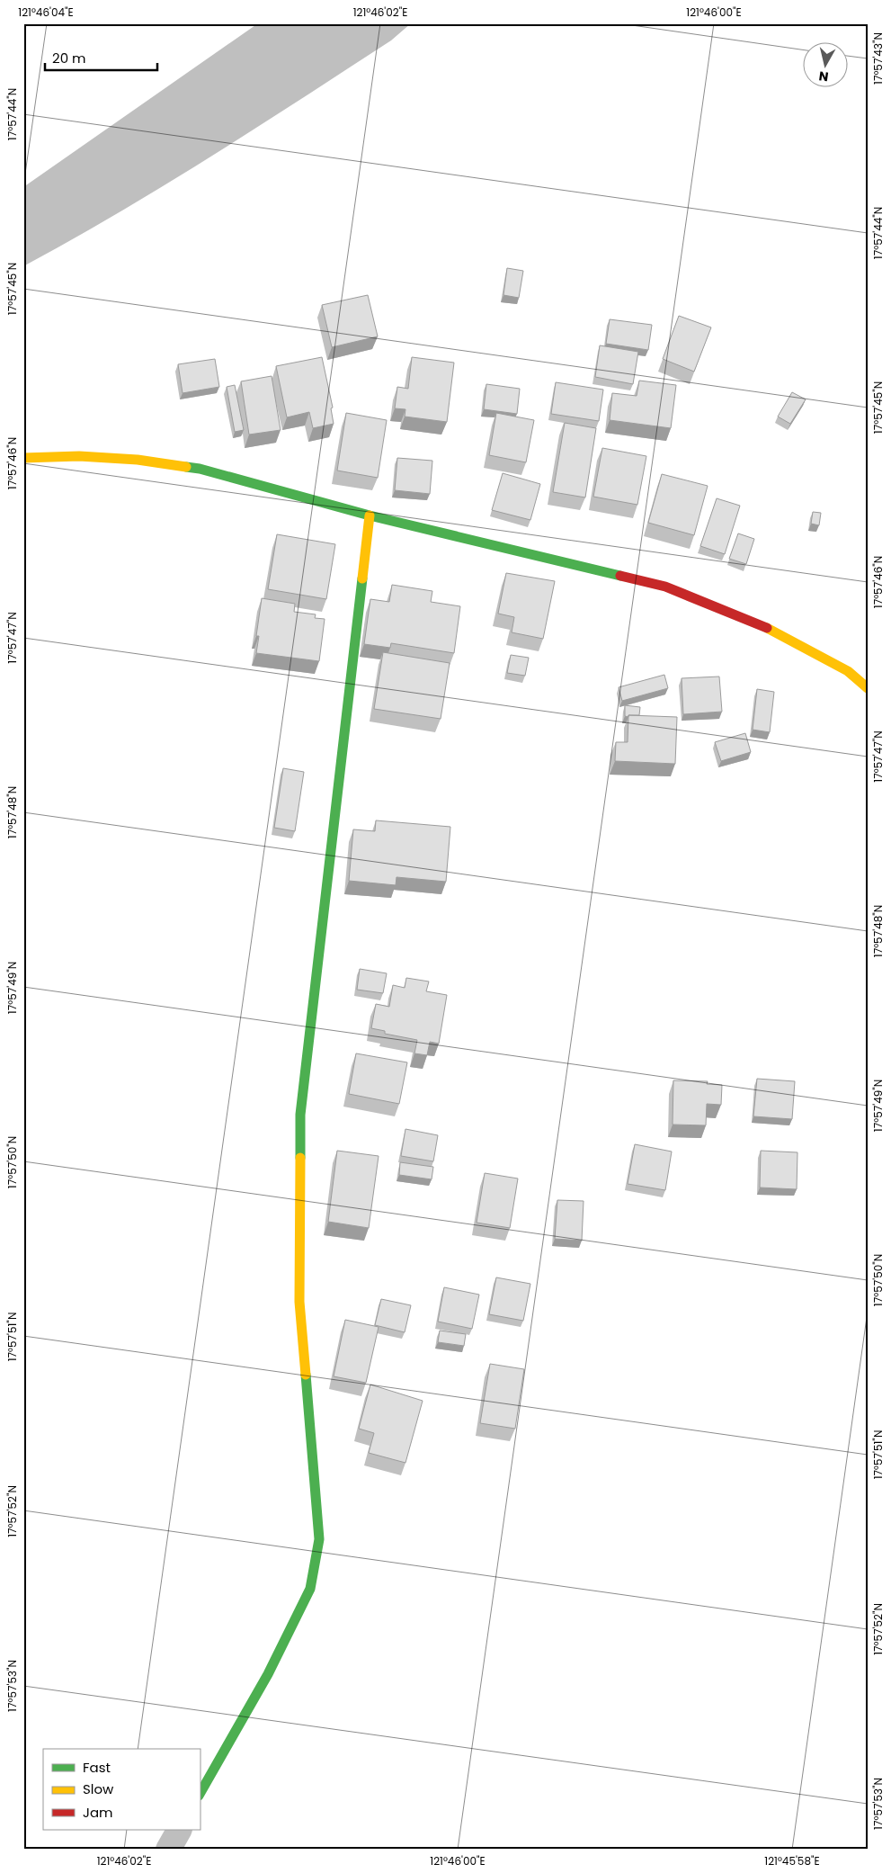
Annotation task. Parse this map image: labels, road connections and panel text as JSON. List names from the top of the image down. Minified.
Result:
{"legend":["Fast","Slow","Jam"],"scale_bar":"20 m","north":"bottom","coordinates":["121°46'04\"E","121°46'02\"E","121°46'00\"E","17°57'43\"N","17°57'44\"N","17°57'45\"N","17°57'46\"N","17°57'47\"N","17°57'48\"N","17°57'49\"N","17°57'50\"N","17°57'51\"N","17°57'52\"N","17°57'53\"N","121°45'58\"E"]}
